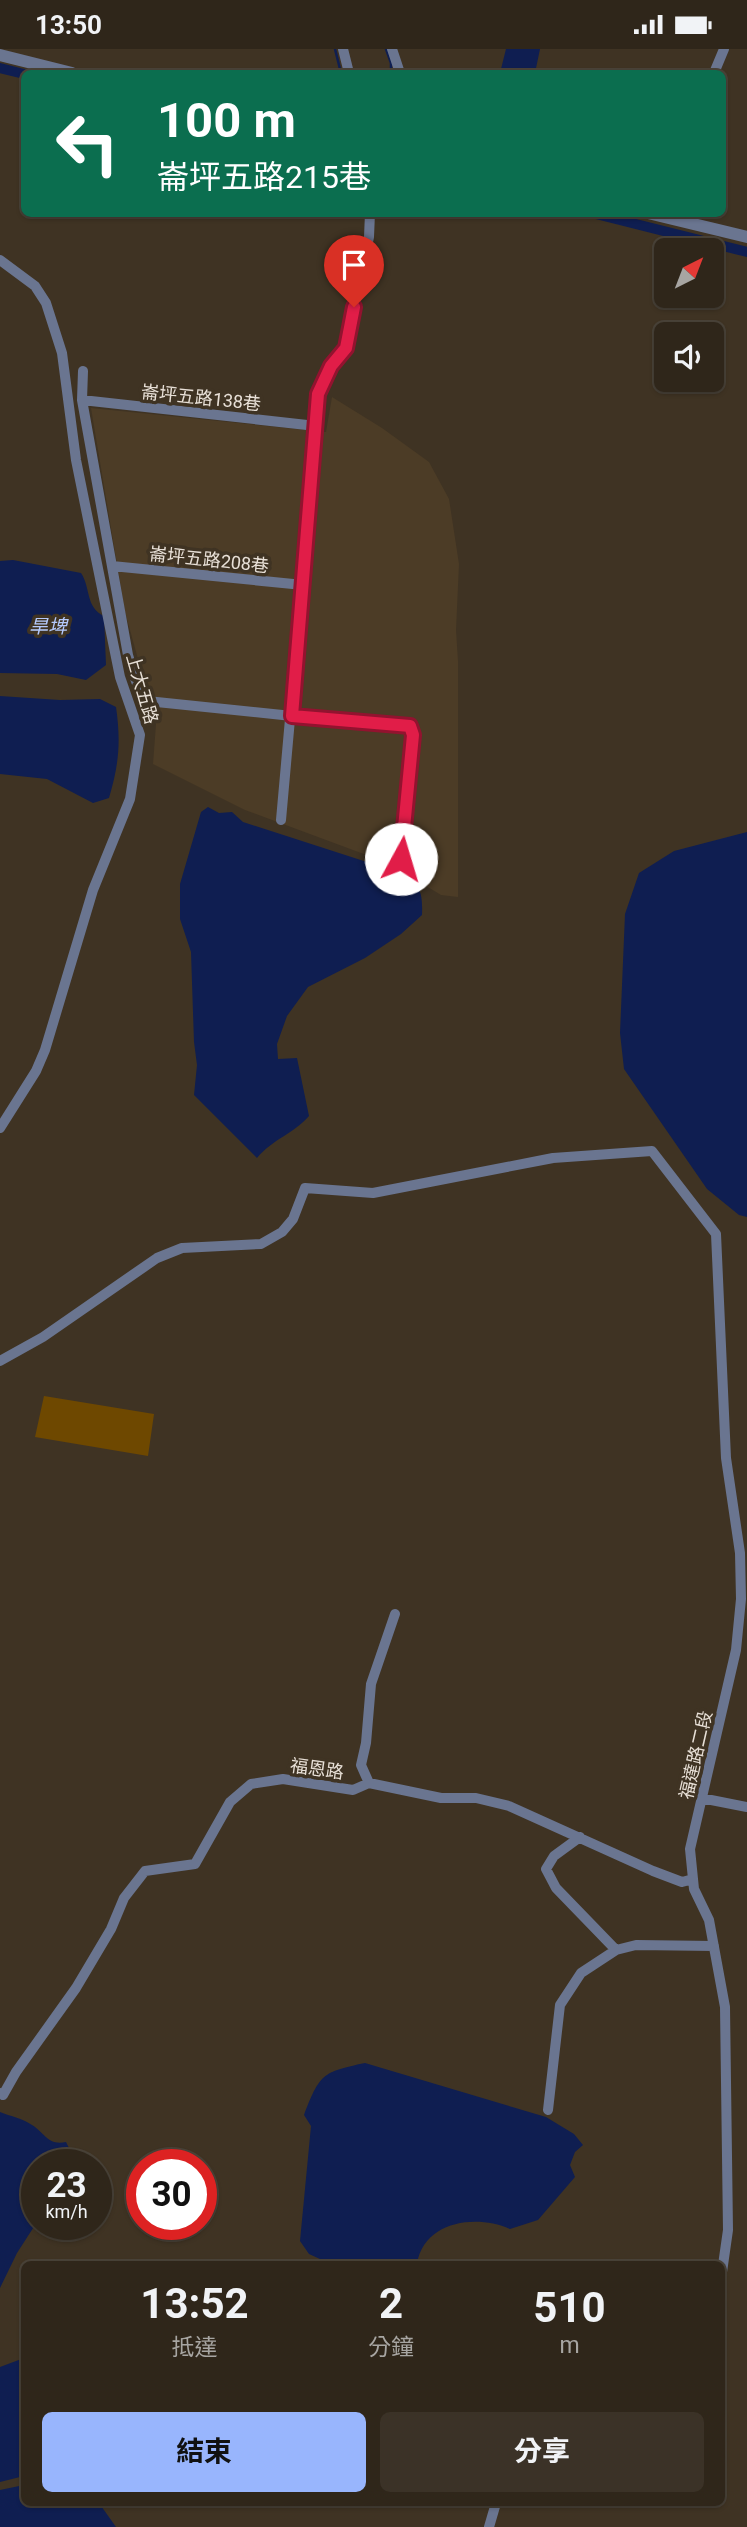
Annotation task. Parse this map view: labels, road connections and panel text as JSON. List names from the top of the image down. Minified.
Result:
{"streets":{"street":["崙坪五路138巷","崙坪五路208巷","上大五路","福達路二段","福恩路"]},"crossings":[["福達路二段","福恩路"]],"water":["旱埤"],"north":"top right","page":{"status":"13:50","turn":["100 m","崙坪五路215巷"],"speed":"23 km/h","limit":"30","eta":["13:52","抵達","2","分鐘","510","m"],"buttons":["結束","分享"]}}
